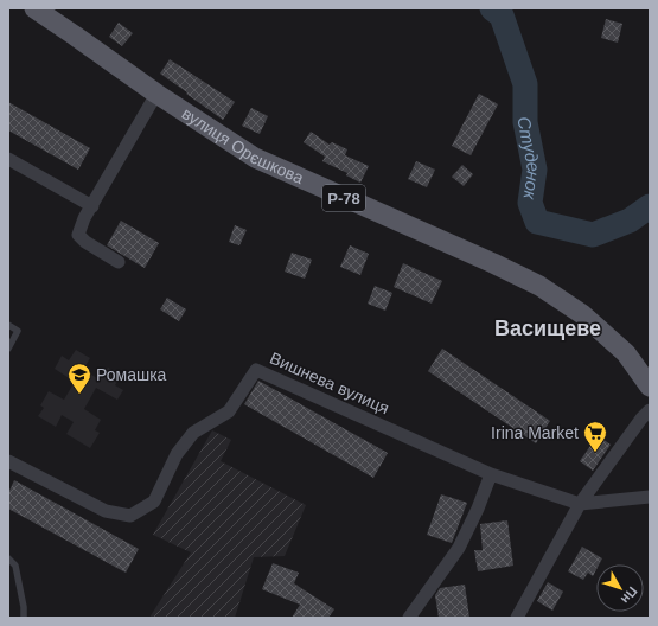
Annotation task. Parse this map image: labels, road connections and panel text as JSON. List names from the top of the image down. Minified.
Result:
{"streets":{"main road":["вулиця Орєшкова","Р-78"],"street":["Вишнева вулиця"]},"districts":["Васищеве"],"water":["Студенок"],"places":{"school or university":["Ромашка"],"supermarket":["Irina Market"]},"north":"bottom right"}
